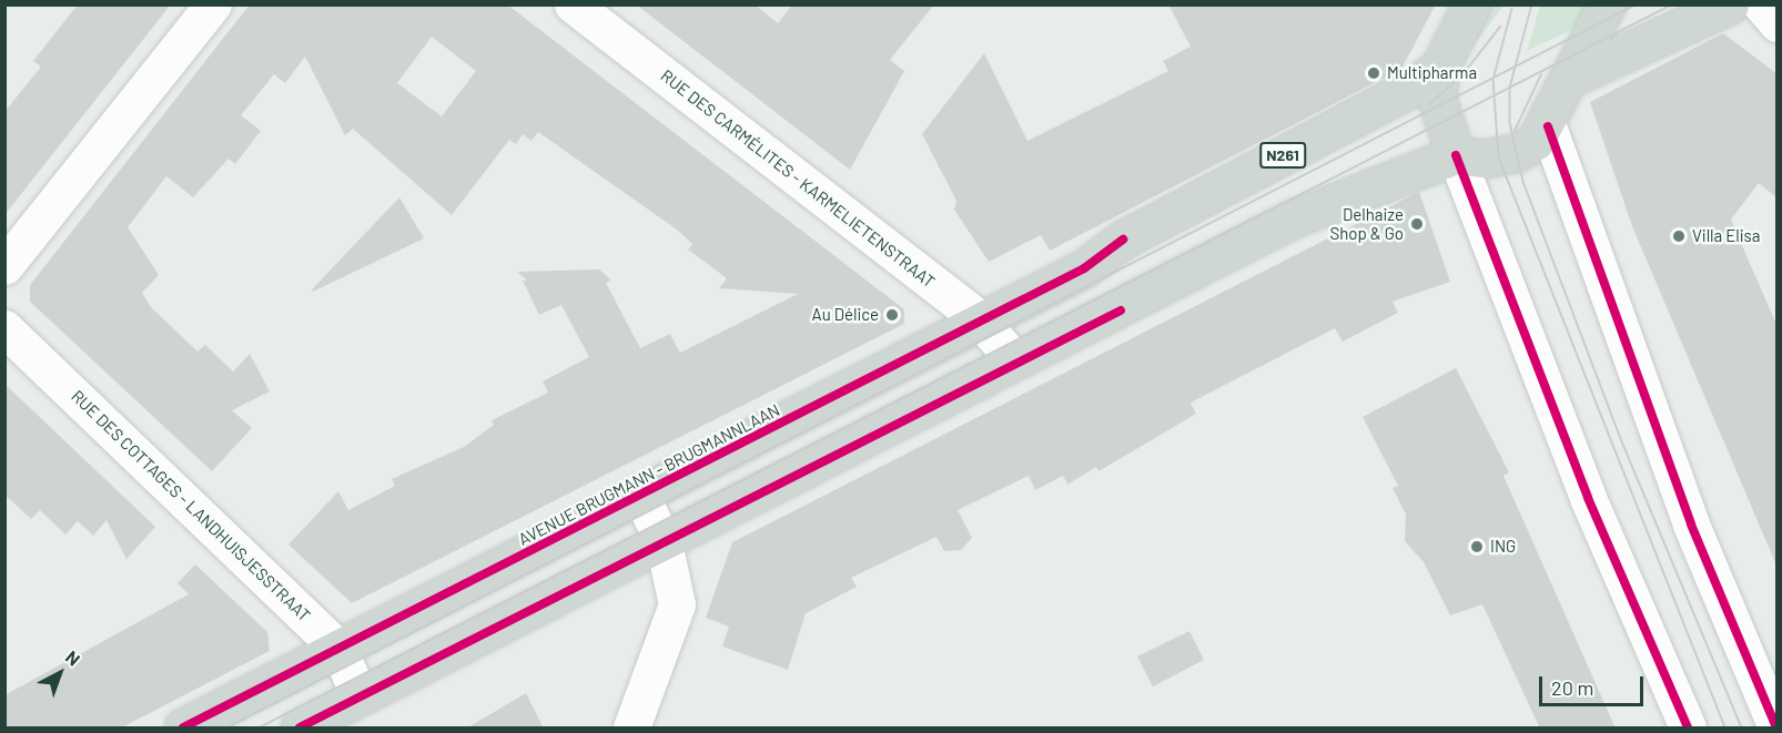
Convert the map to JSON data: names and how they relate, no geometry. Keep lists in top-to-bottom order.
{
  "streets": {
    "main road": ["N261", "AVENUE BRUGMANN - BRUGMANNLAAN"],
    "street": ["RUE DES CARMÉLITES - KARMELIETENSTRAAT", "RUE DES COTTAGES - LANDHUISJESSTRAAT"]
  },
  "crossings": [
    ["RUE DES CARMÉLITES - KARMELIETENSTRAAT", "AVENUE BRUGMANN - BRUGMANNLAAN"],
    ["AVENUE BRUGMANN - BRUGMANNLAAN", "RUE DES COTTAGES - LANDHUISJESSTRAAT"]
  ],
  "places": [
    "Multipharma",
    "Delhaize Shop & Go",
    "Villa Elisa",
    "Au Délice",
    "ING"
  ],
  "scale_bar": "20 m",
  "north": "top right"
}
